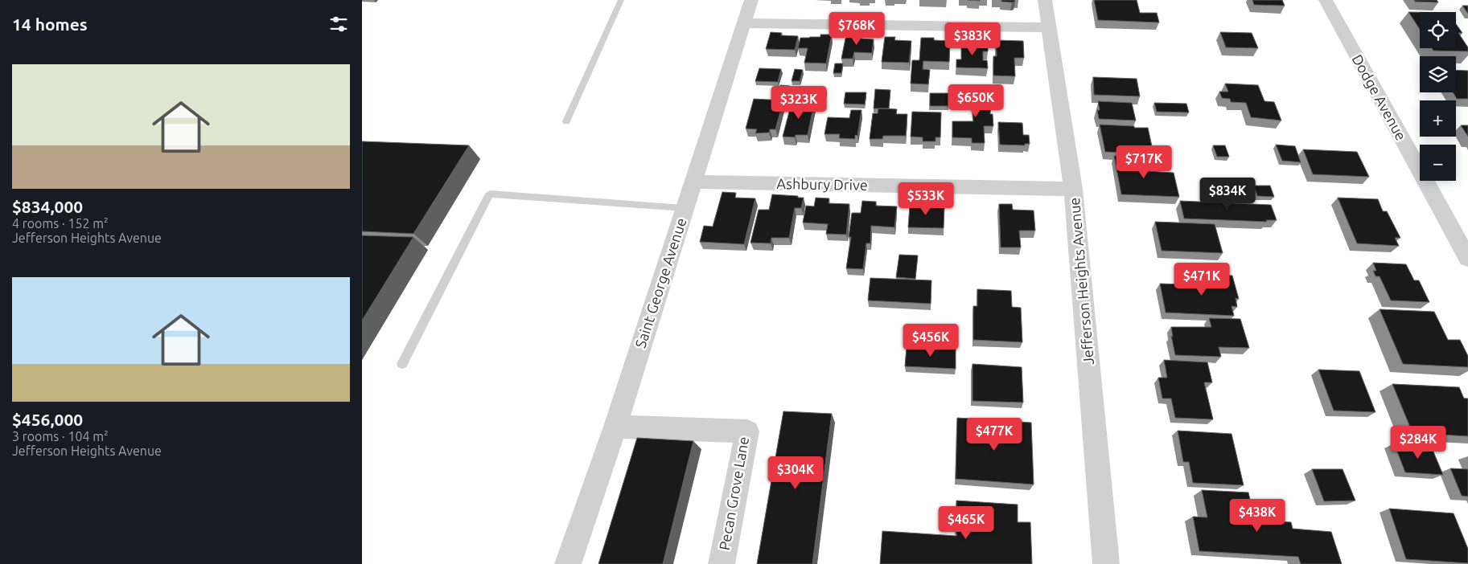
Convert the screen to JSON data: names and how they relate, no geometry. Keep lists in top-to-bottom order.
{
  "streets": {
    "street": [
      "Dodge Avenue",
      "Ashbury Drive",
      "Jefferson Heights Avenue",
      "Saint George Avenue",
      "Pecan Grove Lane"
    ]
  },
  "crossings": [
    ["Ashbury Drive", "Jefferson Heights Avenue"],
    ["Ashbury Drive", "Saint George Avenue"],
    ["Saint George Avenue", "Pecan Grove Lane"]
  ],
  "page": {
    "heading": "14 homes",
    "map_buttons": ["+", "−"],
    "price": [
      "$768K",
      "$383K",
      "$650K",
      "$323K",
      "$717K",
      "$834K",
      "$533K",
      "$471K",
      "$456K",
      "$477K",
      "$284K",
      "$304K",
      "$438K",
      "$465K"
    ],
    "list": [
      {
        "name": "$834,000",
        "note": "4 rooms · 152 m² · Jefferson Heights Avenue"
      },
      {
        "name": "$456,000",
        "note": "3 rooms · 104 m² · Jefferson Heights Avenue"
      }
    ]
  }
}
